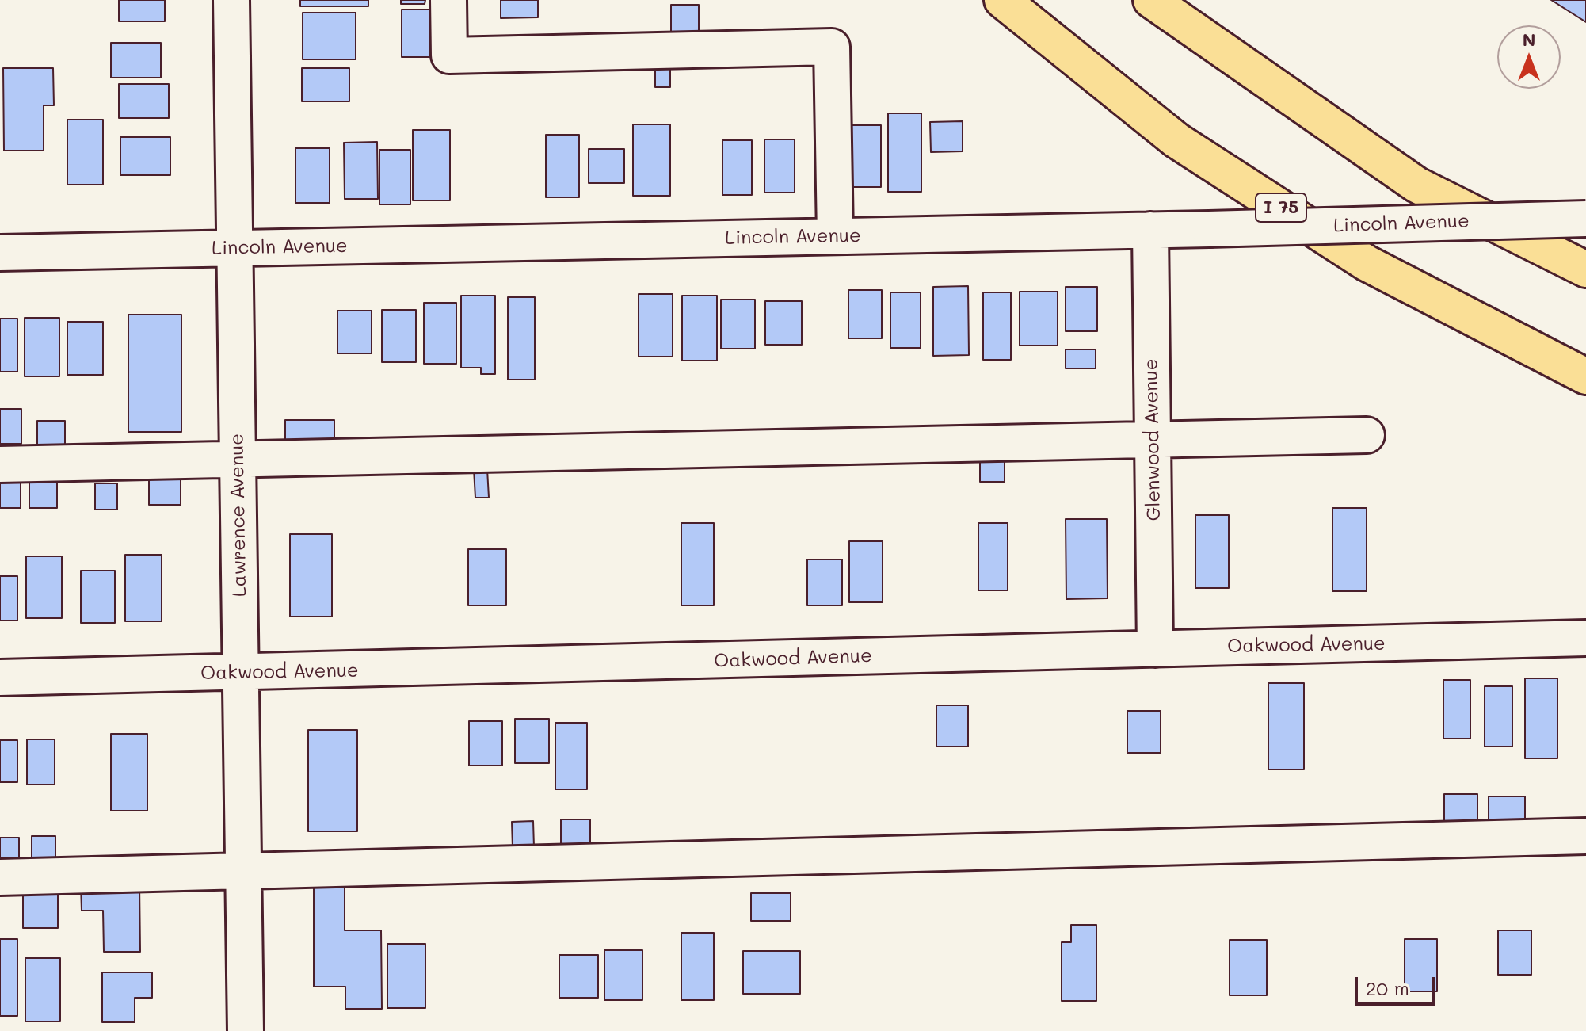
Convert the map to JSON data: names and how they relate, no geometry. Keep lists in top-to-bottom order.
{
  "streets": {
    "highway": ["I 75"],
    "street": [
      "Lincoln Avenue",
      "Glenwood Avenue",
      "Lawrence Avenue",
      "Oakwood Avenue"
    ]
  },
  "crossings": [
    ["Lincoln Avenue", "Glenwood Avenue"],
    ["Lincoln Avenue", "Lawrence Avenue"],
    ["Glenwood Avenue", "Oakwood Avenue"],
    ["Lawrence Avenue", "Oakwood Avenue"]
  ],
  "scale_bar": "20 m",
  "north": "top"
}
